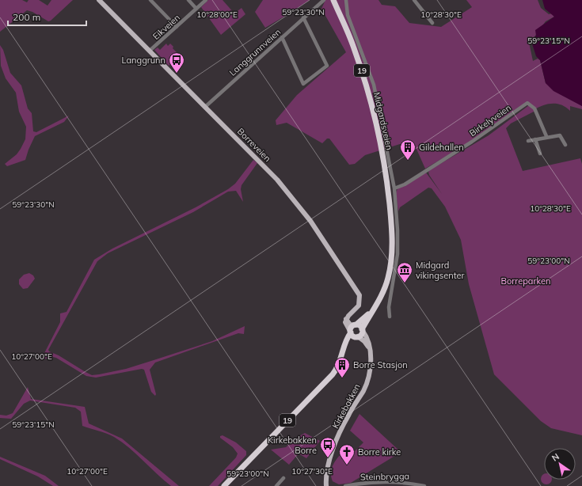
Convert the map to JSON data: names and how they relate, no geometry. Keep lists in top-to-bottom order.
{
  "streets": {
    "highway": ["19", "Midgardsveien"],
    "main road": ["Borreveien", "Kirkebakken"],
    "street": [
      "Eikveien",
      "Langgrunnveien",
      "Birkelyveien",
      "Steinbrygga"
    ]
  },
  "crossings": [
    ["Eikveien", "Borreveien"],
    ["Langgrunnveien", "Borreveien"],
    ["19", "Midgardsveien"],
    ["19", "Kirkebakken"],
    ["Midgardsveien", "Kirkebakken"]
  ],
  "parks": ["Borreparken"],
  "places": {
    "bus stop": ["Langgrunn", "Kirkebakken Borre"],
    "building": ["Gildehallen", "Borre Stasjon"],
    "museum": ["Midgard vikingsenter"],
    "church": ["Borre kirke"]
  },
  "scale_bar": "200 m",
  "north": "top left",
  "coordinates": [
    "59°23'30\"N",
    "10°28'00\"E",
    "10°28'30\"E",
    "59°23'15\"N",
    "59°23'00\"N",
    "10°27'00\"E",
    "10°27'30\"E"
  ]
}
